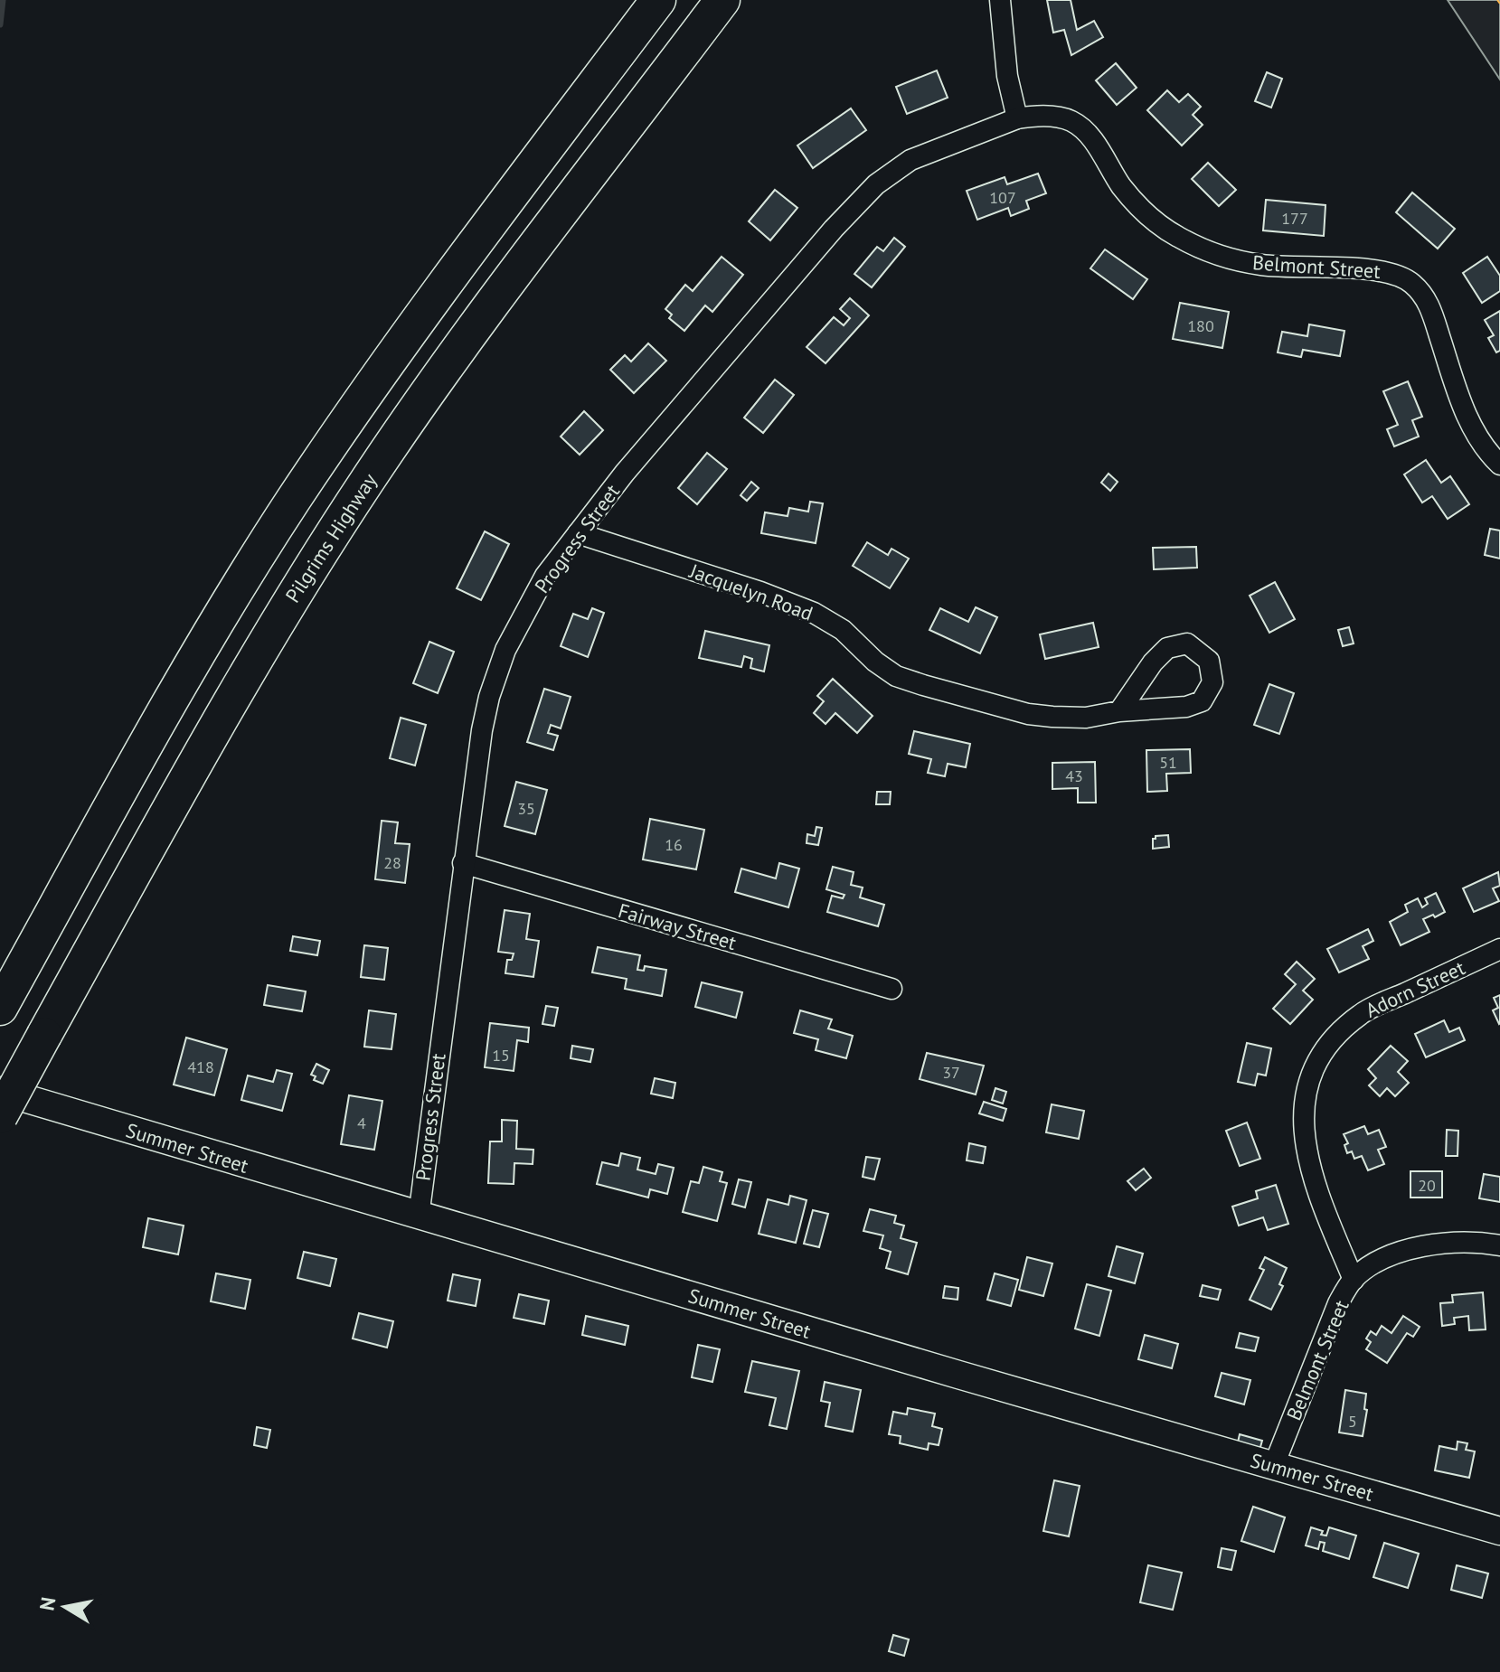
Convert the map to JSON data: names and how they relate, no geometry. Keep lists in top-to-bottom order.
{
  "streets": {
    "highway": ["Pilgrims Highway"],
    "street": [
      "Belmont Street",
      "Progress Street",
      "Jacquelyn Road",
      "Fairway Street",
      "Adorn Street",
      "Summer Street"
    ]
  },
  "crossings": [
    ["Belmont Street", "Progress Street"],
    ["Belmont Street", "Adorn Street"],
    ["Belmont Street", "Summer Street"],
    ["Progress Street", "Jacquelyn Road"],
    ["Progress Street", "Fairway Street"],
    ["Progress Street", "Summer Street"]
  ],
  "house_numbers": [
    "107",
    "177",
    "180",
    "51",
    "43",
    "35",
    "16",
    "28",
    "15",
    "418",
    "37",
    "4",
    "20",
    "5"
  ],
  "north": "left"
}
